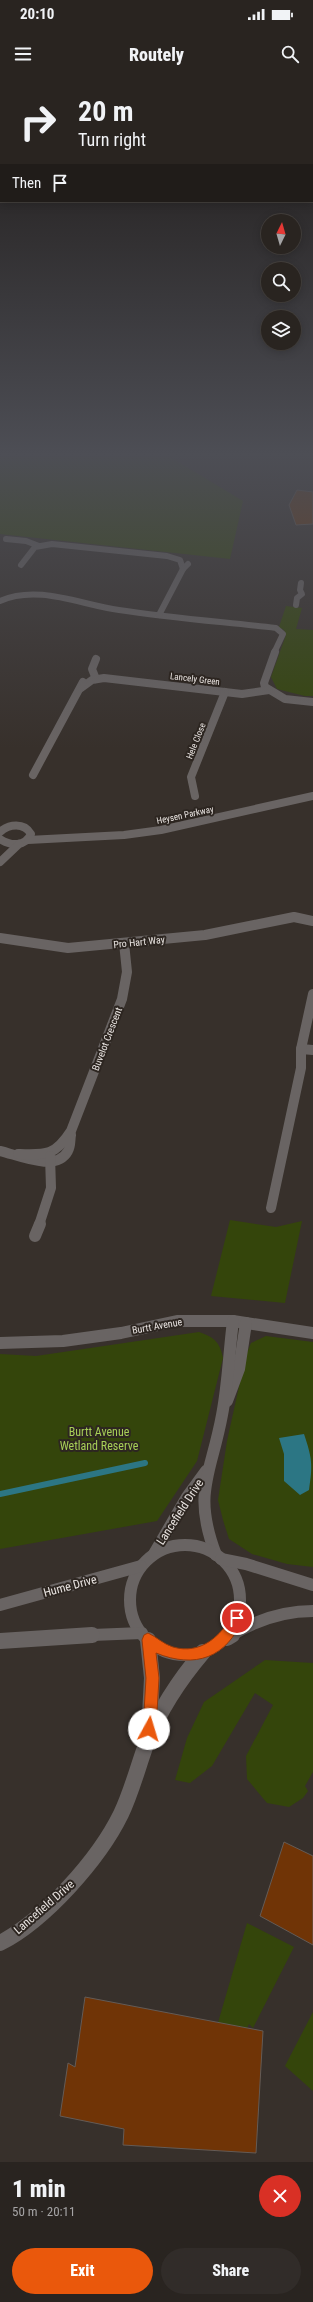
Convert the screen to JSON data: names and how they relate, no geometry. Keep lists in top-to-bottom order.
{
  "streets": {
    "street": [
      "Lancely Green",
      "Hele Close",
      "Heysen Parkway",
      "Pro Hart Way",
      "Buvelot Crescent",
      "Burtt Avenue",
      "Lancefield Drive",
      "Hume Drive"
    ]
  },
  "crossings": [
    ["Lancely Green", "Hele Close"],
    ["Pro Hart Way", "Buvelot Crescent"],
    ["Burtt Avenue", "Lancefield Drive"],
    ["Lancefield Drive", "Hume Drive"]
  ],
  "parks": ["Burtt Avenue Wetland Reserve"],
  "north": "top",
  "page": {
    "status": "20:10",
    "header": "Routely",
    "turn": ["20 m", "Turn right"],
    "then": "Then",
    "heading": ["1 min", "50 m · 20:11"],
    "buttons": ["Exit", "Share"]
  }
}
